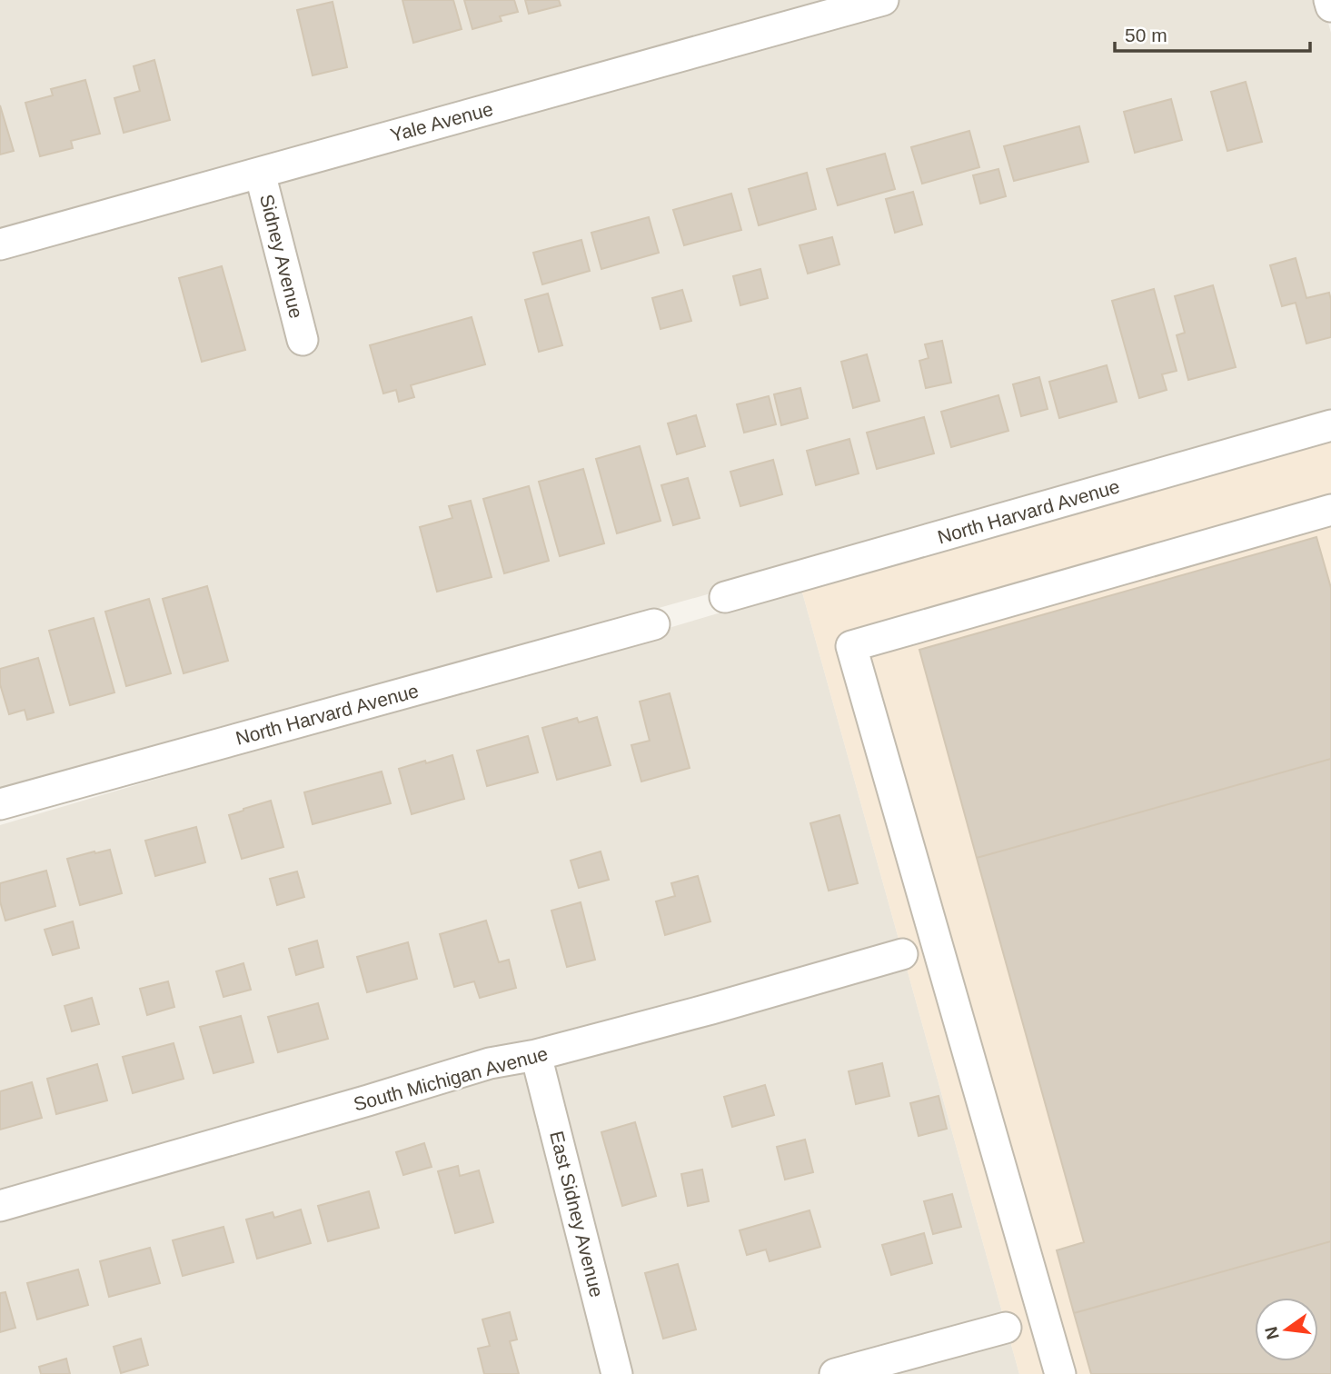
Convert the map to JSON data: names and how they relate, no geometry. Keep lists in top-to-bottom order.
{
  "streets": {
    "street": [
      "Yale Avenue",
      "Sidney Avenue",
      "North Harvard Avenue",
      "South Michigan Avenue",
      "East Sidney Avenue"
    ]
  },
  "crossings": [
    ["Yale Avenue", "Sidney Avenue"],
    ["South Michigan Avenue", "East Sidney Avenue"]
  ],
  "scale_bar": "50 m",
  "north": "left"
}
